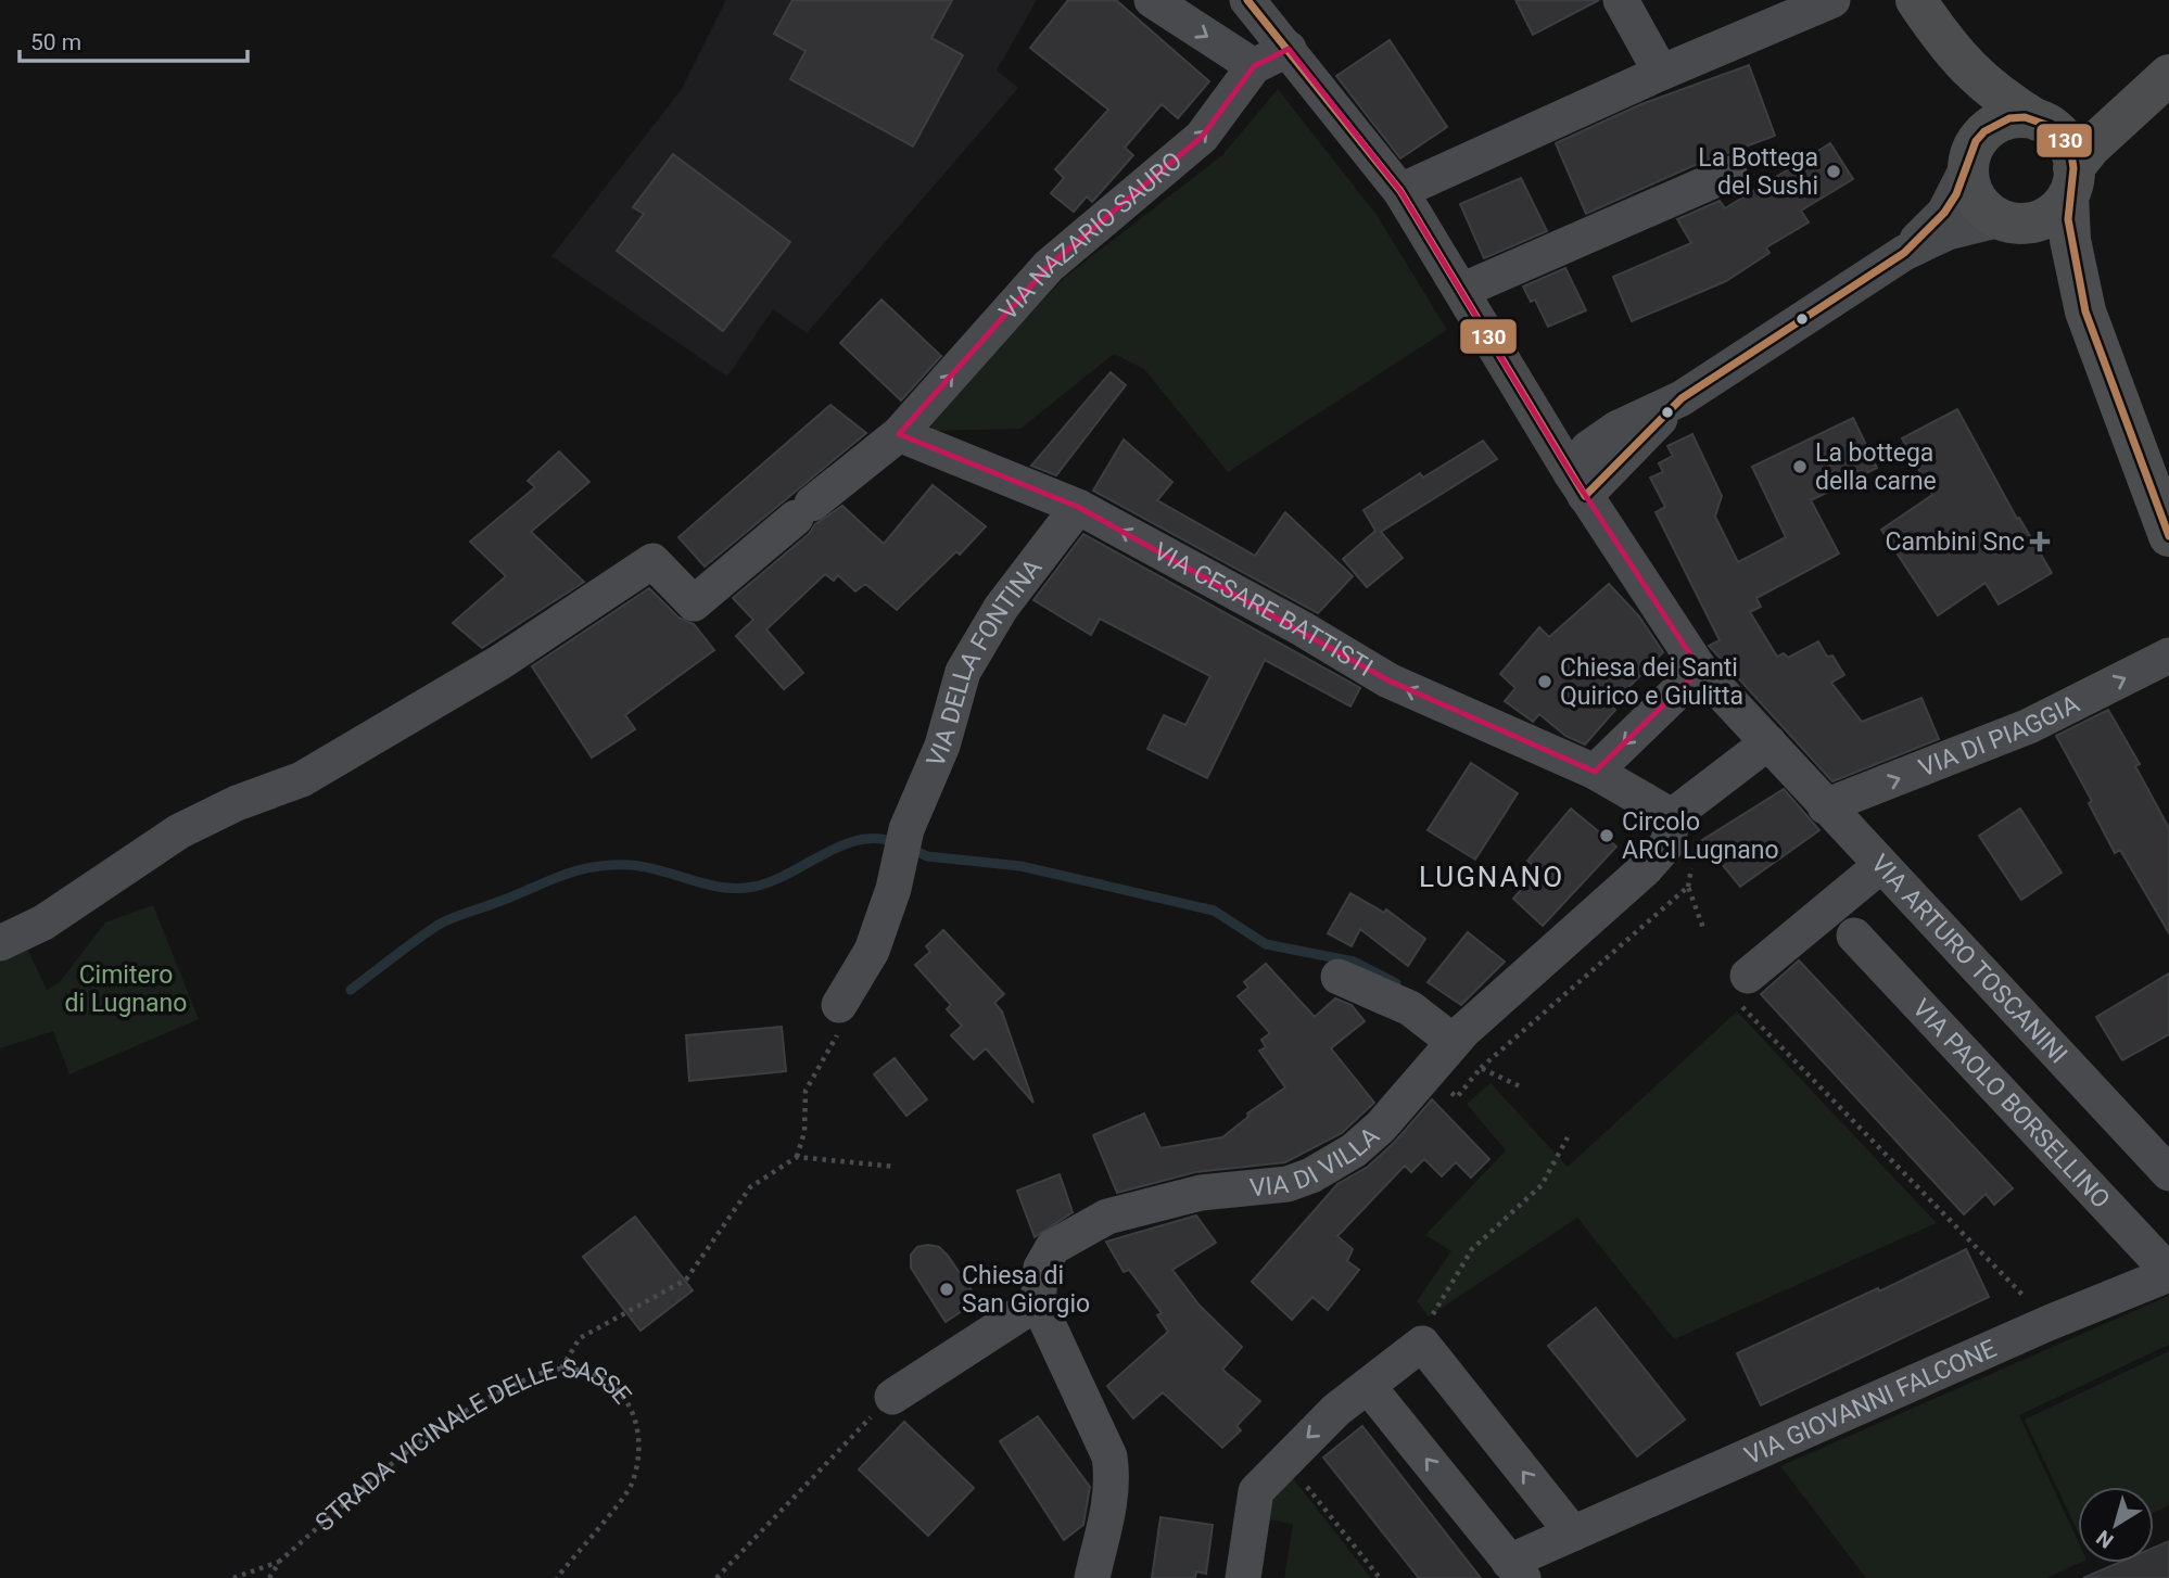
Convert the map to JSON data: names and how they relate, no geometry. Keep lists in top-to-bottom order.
{
  "streets": {
    "street": [
      "VIA NAZARIO SAURO",
      "VIA CESARE BATTISTI",
      "VIA DELLA FONTINA",
      "VIA DI PIAGGIA",
      "VIA ARTURO TOSCANINI",
      "VIA PAOLO BORSELLINO",
      "VIA DI VILLA",
      "VIA GIOVANNI FALCONE"
    ],
    "path": ["STRADA VICINALE DELLE SASSE"]
  },
  "crossings": [
    ["VIA NAZARIO SAURO", "VIA CESARE BATTISTI"],
    ["VIA NAZARIO SAURO", "VIA ARTURO TOSCANINI"],
    ["VIA CESARE BATTISTI", "VIA DELLA FONTINA"],
    ["VIA CESARE BATTISTI", "VIA DI VILLA"],
    ["VIA DI PIAGGIA", "VIA ARTURO TOSCANINI"],
    ["VIA PAOLO BORSELLINO", "VIA GIOVANNI FALCONE"]
  ],
  "one_way": ["VIA NAZARIO SAURO", "VIA DI PIAGGIA"],
  "districts": ["LUGNANO"],
  "parks": ["Cimitero di Lugnano"],
  "places": {
    "other": [
      "La Bottega del Sushi",
      "La bottega della carne",
      "Chiesa dei Santi Quirico e Giulitta",
      "Circolo ARCI Lugnano",
      "Chiesa di San Giorgio"
    ],
    "health": ["Cambini Snc"]
  },
  "lines": ["transit line 130"],
  "scale_bar": "50 m",
  "north": "bottom left"
}
